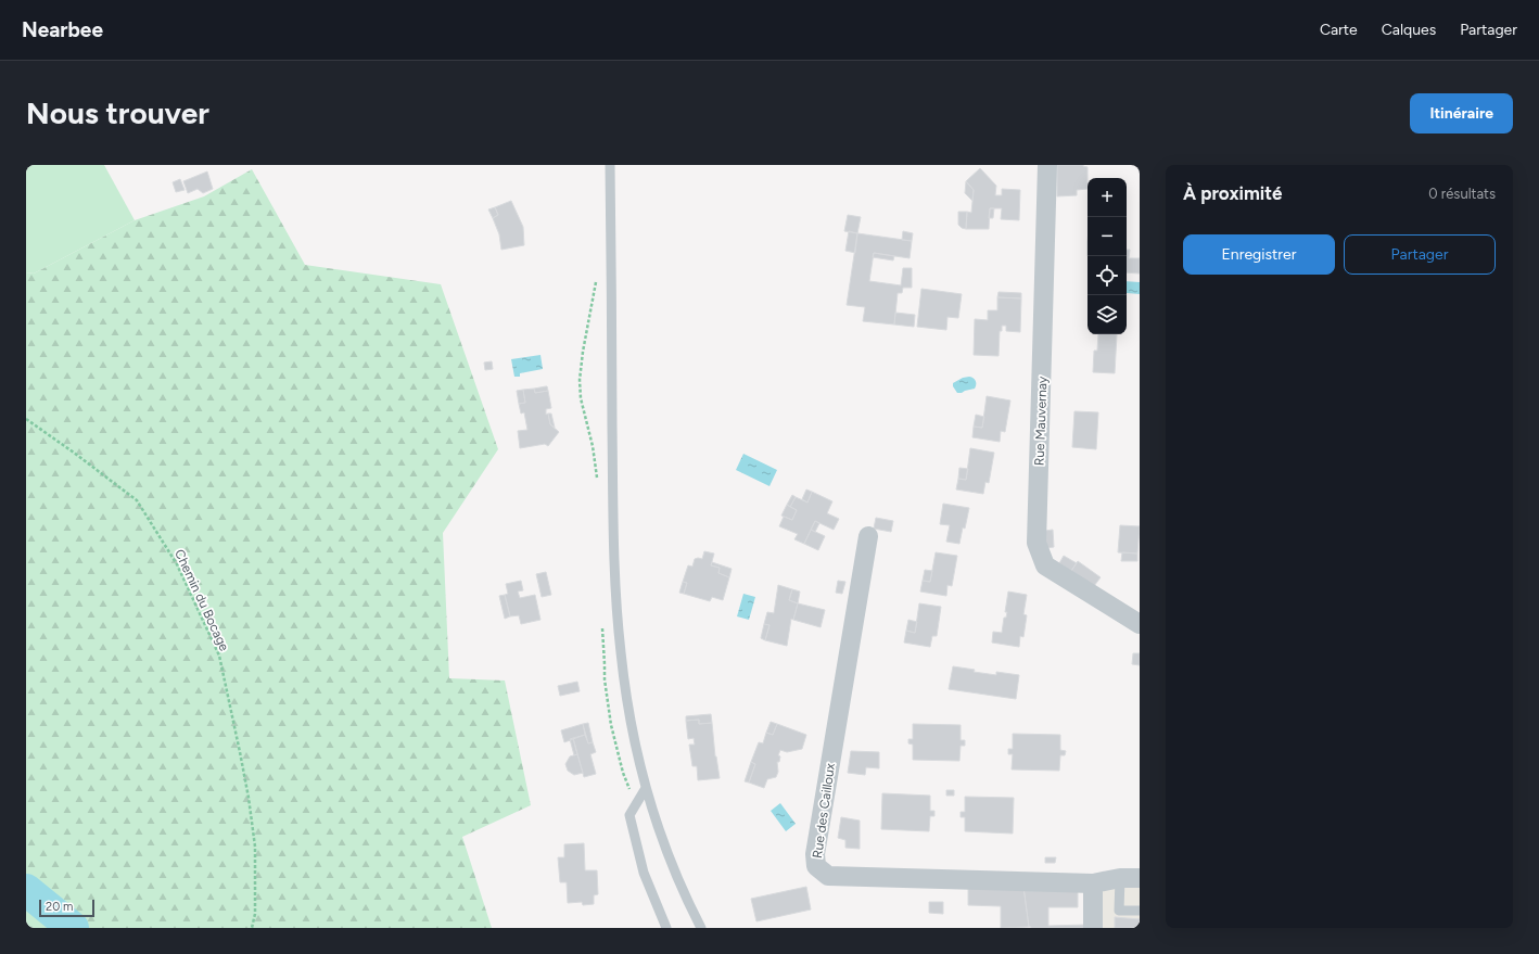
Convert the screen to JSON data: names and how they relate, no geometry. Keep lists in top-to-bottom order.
{
  "streets": {
    "street": ["Rue Mauvernay", "Rue des Cailloux"],
    "path": ["Chemin du Bocage"]
  },
  "scale_bar": "20 m",
  "page": {
    "header": "Nearbee",
    "nav": ["Carte", "Calques", "Partager"],
    "buttons": [
      "Itinéraire",
      ["Enregistrer", "Partager"]
    ],
    "title": "Nous trouver",
    "heading": ["À proximité", "0 résultats"],
    "map_buttons": ["+", "−"],
    "scale": "20 m"
  }
}
